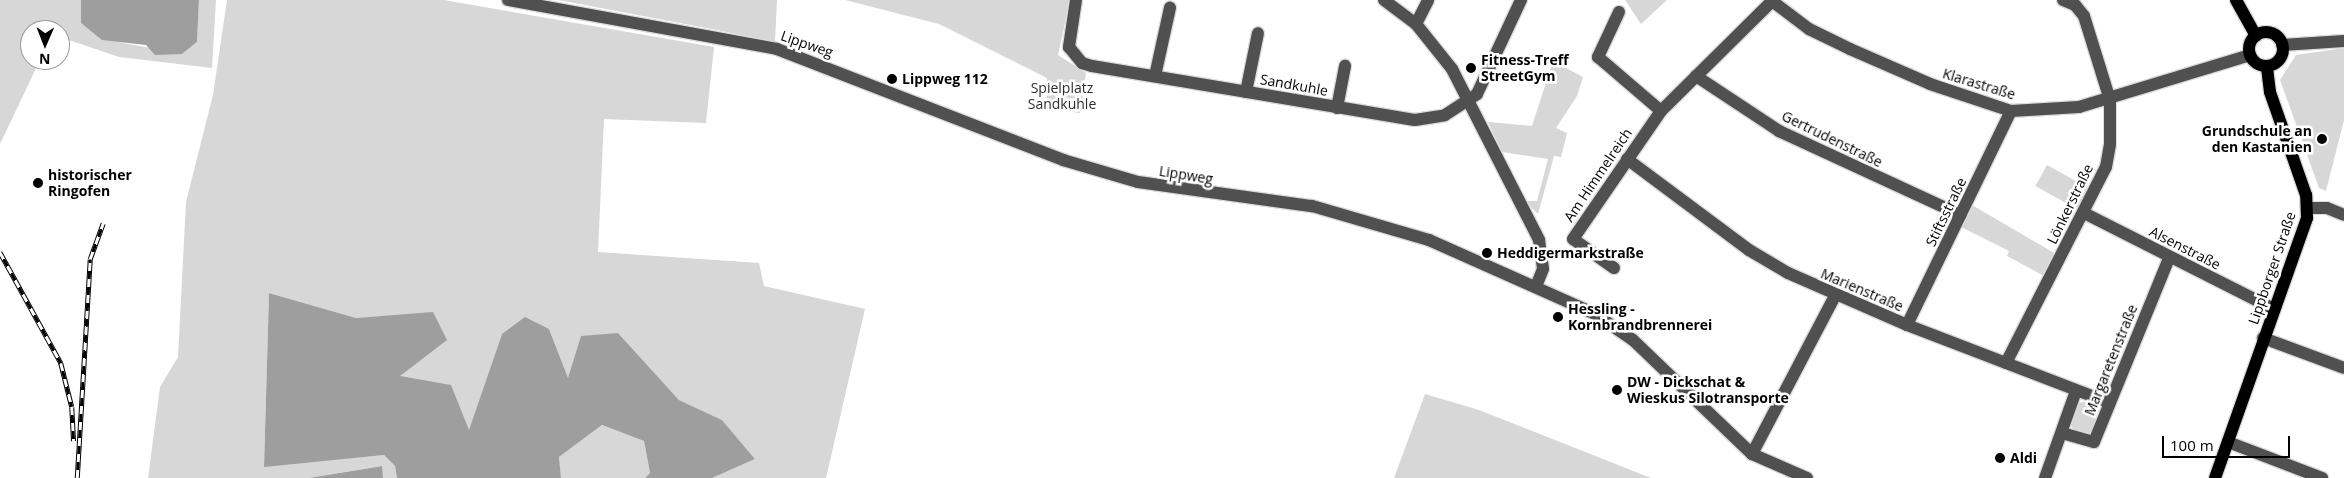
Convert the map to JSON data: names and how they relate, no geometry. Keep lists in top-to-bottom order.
{
  "streets": {
    "main road": ["Lippborger Straße"],
    "street": [
      "Lippweg",
      "Klarastraße",
      "Sandkuhle",
      "Gertrudenstraße",
      "Am Himmelreich",
      "Lönkerstraße",
      "Stiftsstraße",
      "Alsenstraße",
      "Marienstraße",
      "Margaretenstraße"
    ]
  },
  "crossings": [
    ["Klarastraße", "Am Himmelreich"],
    ["Klarastraße", "Lönkerstraße"],
    ["Klarastraße", "Stiftsstraße"],
    ["Klarastraße", "Lippborger Straße"],
    ["Gertrudenstraße", "Am Himmelreich"],
    ["Gertrudenstraße", "Stiftsstraße"],
    ["Am Himmelreich", "Marienstraße"],
    ["Lönkerstraße", "Alsenstraße"],
    ["Lönkerstraße", "Marienstraße"],
    ["Stiftsstraße", "Marienstraße"],
    ["Alsenstraße", "Lippborger Straße"],
    ["Alsenstraße", "Margaretenstraße"],
    ["Marienstraße", "Margaretenstraße"]
  ],
  "parks": ["Spielplatz Sandkuhle"],
  "places": [
    "Fitness-Treff StreetGym",
    "Lippweg 112",
    "Grundschule an den Kastanien",
    "historischer Ringofen",
    "Heddigermarkstraße",
    "Hessling - Kornbrandbrennerei",
    "DW - Dickschat & Wieskus Silotransporte",
    "Aldi"
  ],
  "scale_bar": "100 m",
  "north": "bottom"
}
